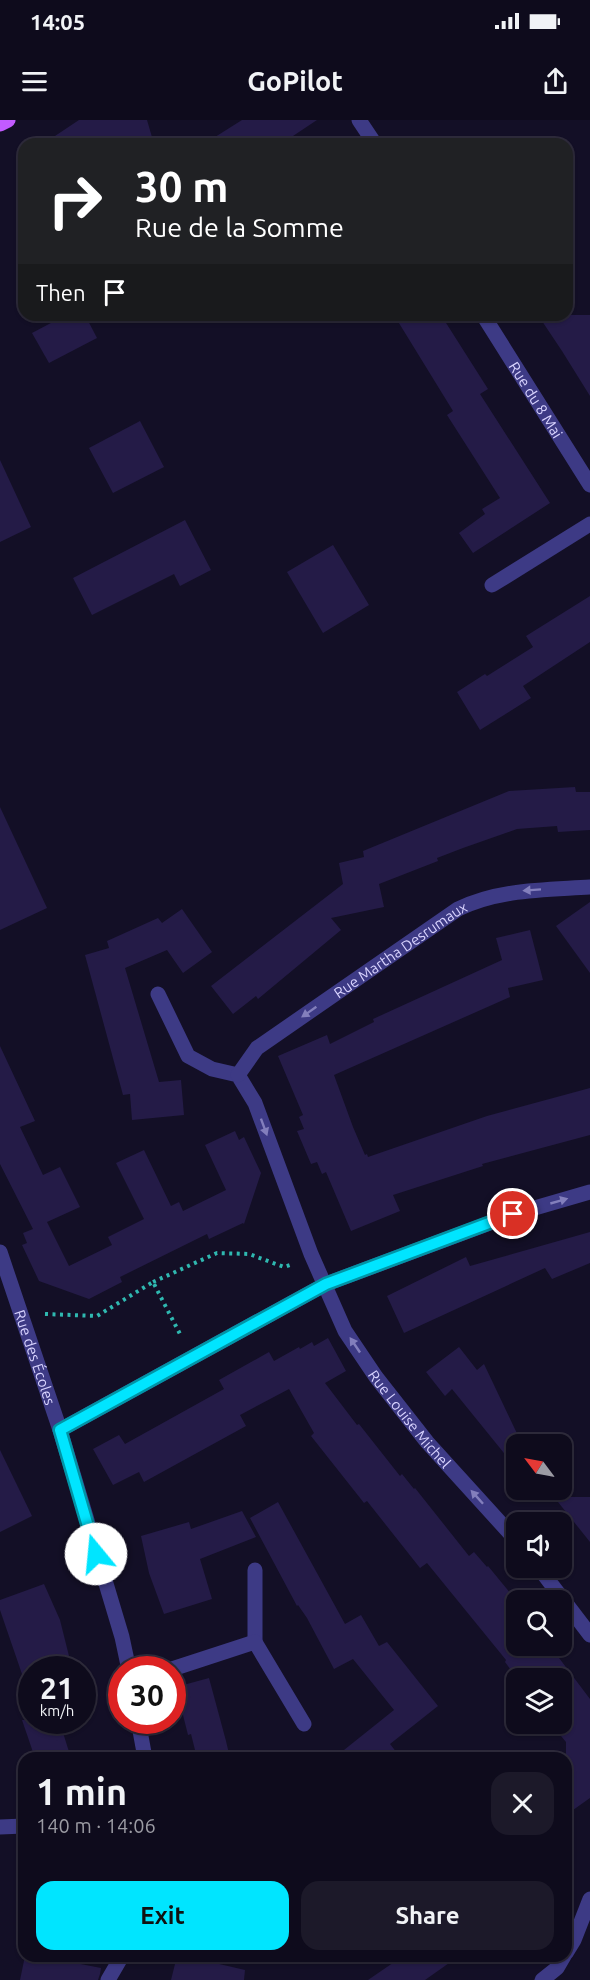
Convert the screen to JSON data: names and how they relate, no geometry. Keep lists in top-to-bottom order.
{
  "streets": {
    "street": [
      "Rue du 8 Mai",
      "Rue Martha Desrumaux",
      "Rue des Écoles",
      "Rue Louise Michel"
    ]
  },
  "one_way": ["Rue Martha Desrumaux", "Rue Louise Michel"],
  "north": "top left",
  "page": {
    "status": "14:05",
    "header": "GoPilot",
    "turn": ["30 m", "Rue de la Somme"],
    "then": "Then",
    "speed": "21 km/h",
    "limit": "30",
    "heading": ["1 min", "140 m · 14:06"],
    "buttons": ["Exit", "Share"]
  }
}
